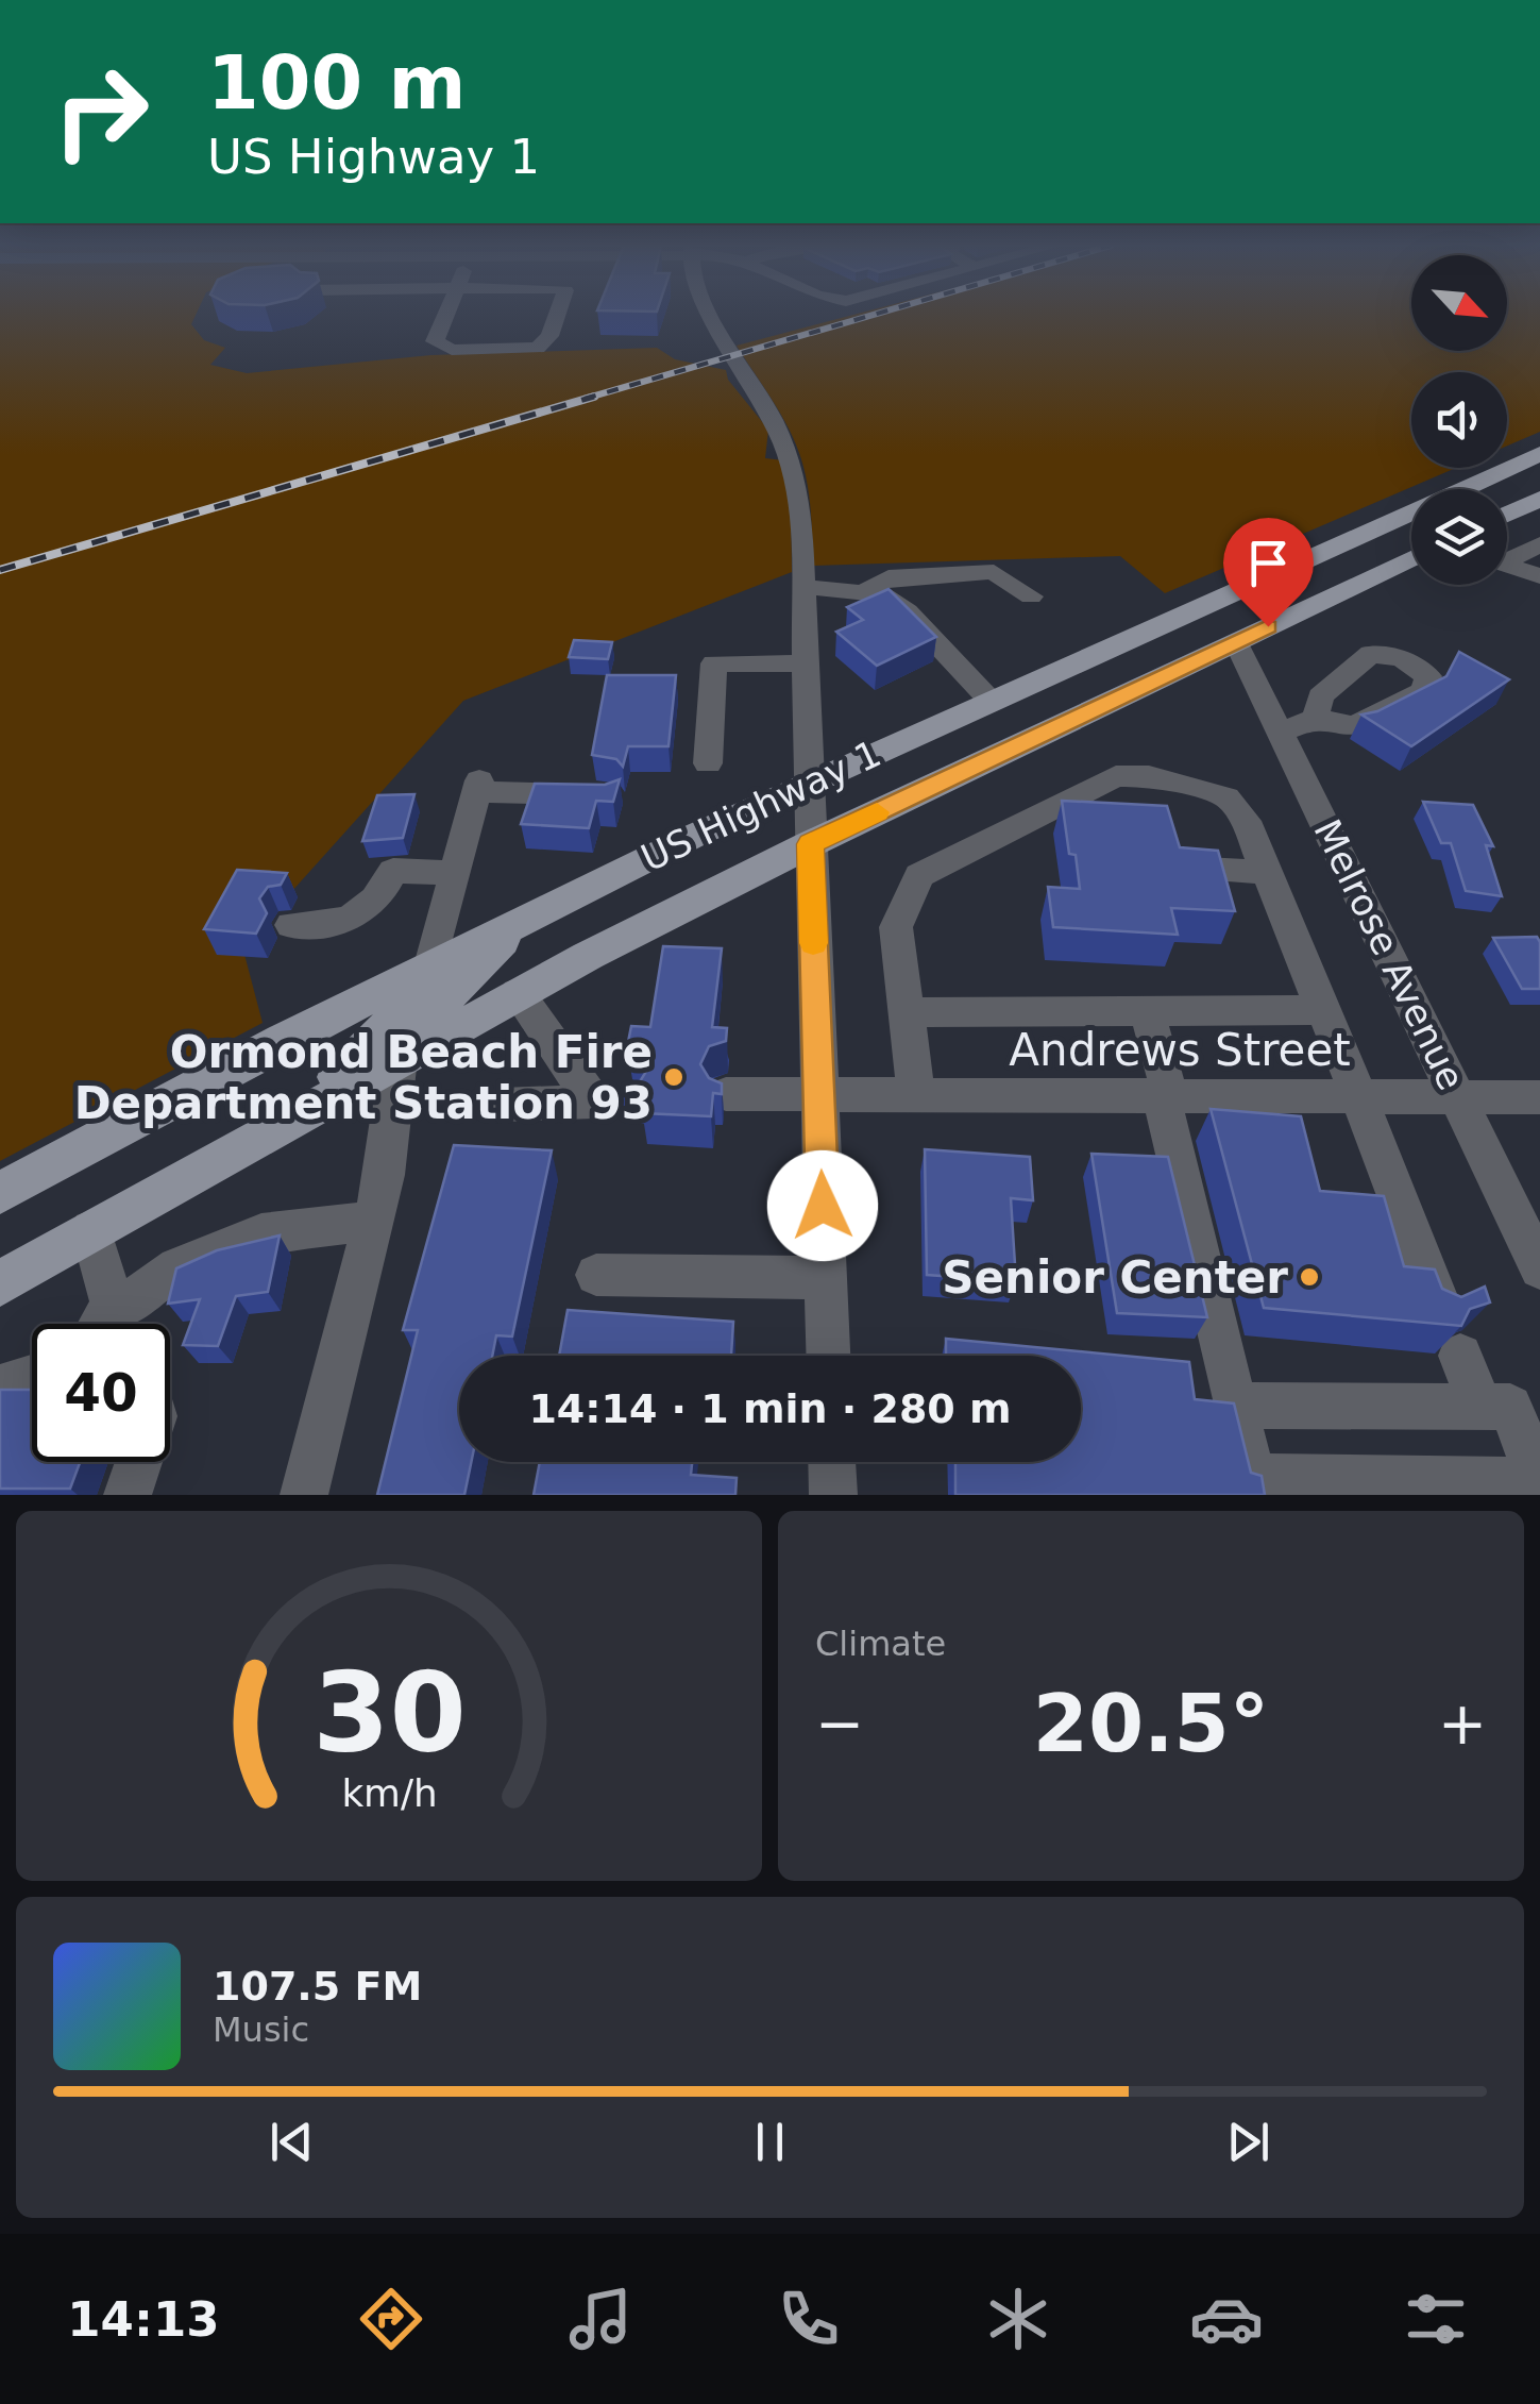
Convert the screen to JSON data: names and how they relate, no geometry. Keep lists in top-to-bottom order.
{
  "streets": {
    "main road": ["US Highway 1"],
    "street": ["Melrose Avenue", "Andrews Street"]
  },
  "crossings": [
    ["US Highway 1", "Melrose Avenue"],
    ["Melrose Avenue", "Andrews Street"]
  ],
  "places": ["Ormond Beach Fire Department Station 93", "Senior Center"],
  "north": "bottom right",
  "page": {
    "turn": ["100 m", "US Highway 1"],
    "limit": "40",
    "trip": "14:14 · 1 min · 280 m",
    "tile": "Climate",
    "heat": ["−", "20.5°", "+"],
    "song": ["107.5 FM", "Music"],
    "tabs": "14:13",
    "gauge": ["30", "km/h"]
  }
}
